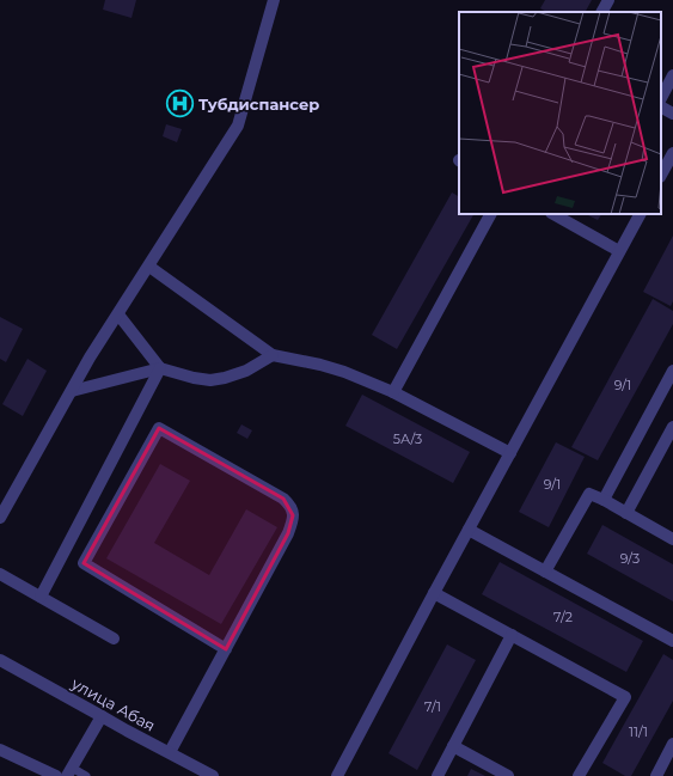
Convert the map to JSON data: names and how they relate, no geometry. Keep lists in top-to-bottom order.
{
  "streets": {
    "street": ["улица Абая"]
  },
  "places": {
    "hospital": ["Тубдиспансер"]
  },
  "house_numbers": [
    "9/1",
    "5А/3",
    "9/1",
    "9/3",
    "7/2",
    "7/1",
    "11/1"
  ]
}
